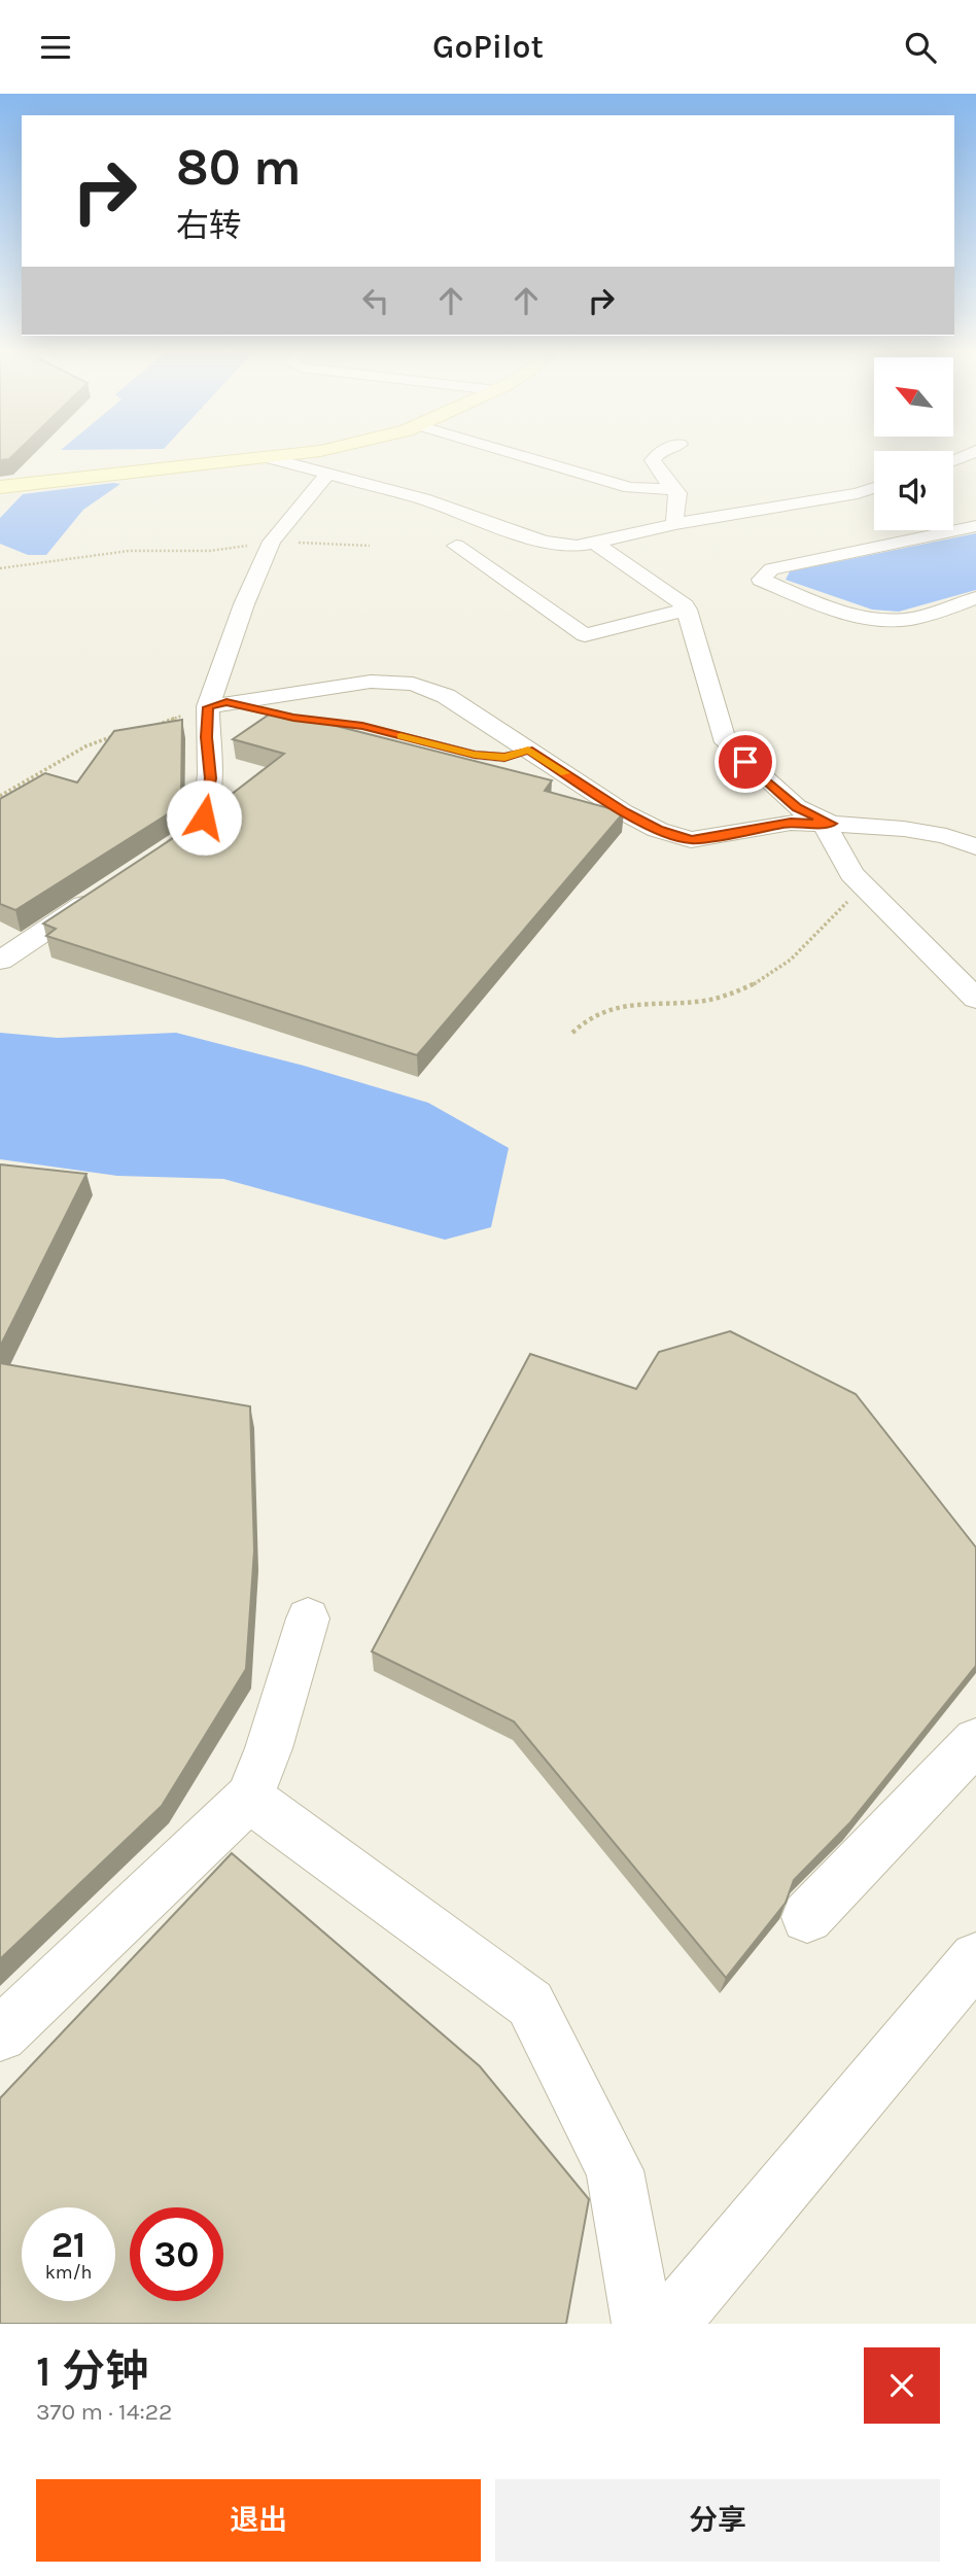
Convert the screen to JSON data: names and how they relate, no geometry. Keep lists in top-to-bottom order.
{
  "north": "top left",
  "page": {
    "header": "GoPilot",
    "turn": ["80 m", "右转"],
    "speed": "21 km/h",
    "limit": "30",
    "heading": ["1 分钟", "370 m · 14:22"],
    "buttons": ["退出", "分享"]
  }
}
